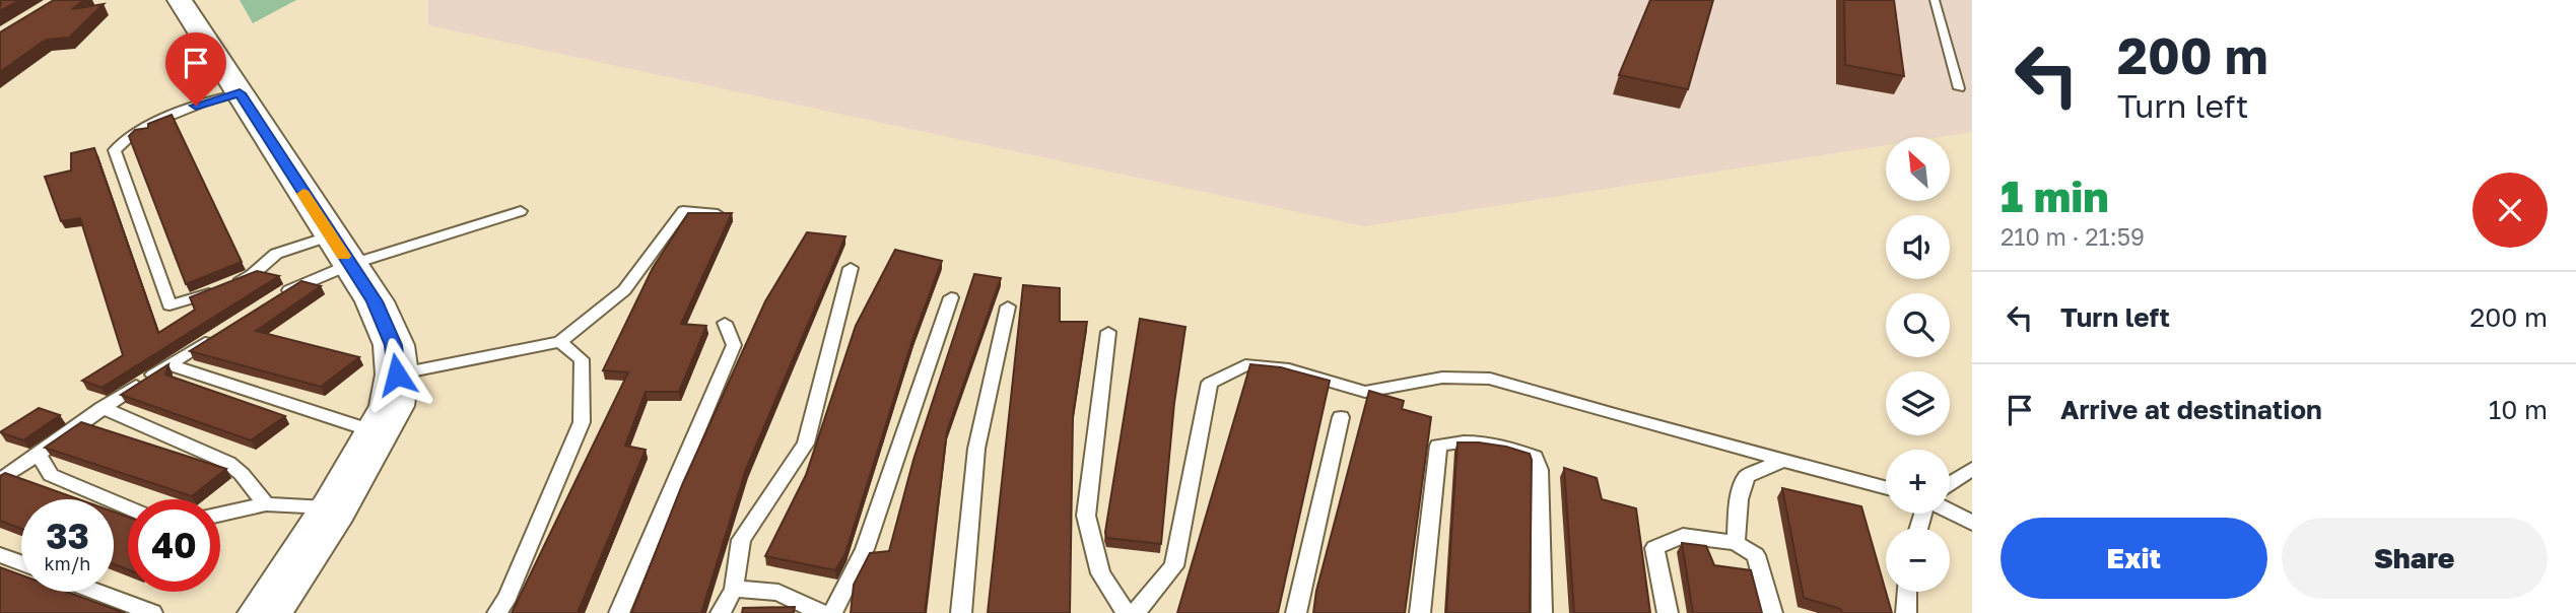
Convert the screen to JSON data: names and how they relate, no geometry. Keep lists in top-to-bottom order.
{
  "north": "top left",
  "page": {
    "turn": ["200 m", "Turn left"],
    "map_buttons": ["+", "−"],
    "heading": ["1 min", "210 m · 21:59"],
    "list": [
      {
        "name": "Turn left",
        "value": "200 m"
      },
      {
        "name": "Arrive at destination",
        "value": "10 m"
      }
    ],
    "speed": "33 km/h",
    "limit": "40",
    "buttons": ["Exit", "Share"]
  }
}
